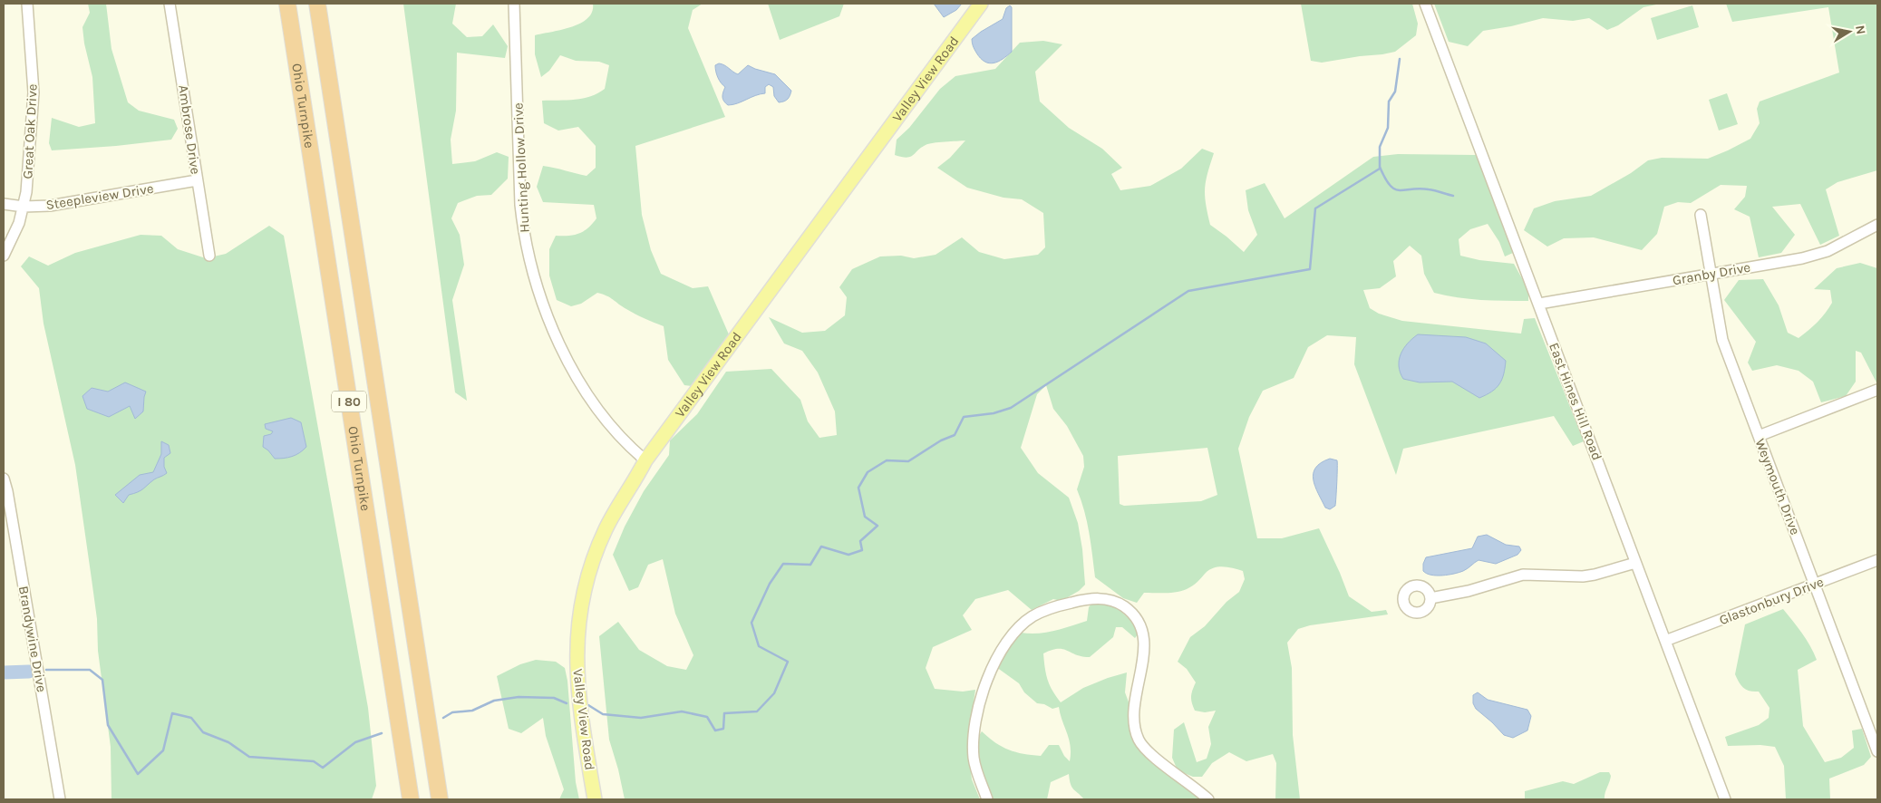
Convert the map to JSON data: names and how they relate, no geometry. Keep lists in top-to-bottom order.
{
  "streets": {
    "highway": ["Ohio Turnpike", "I 80"],
    "main road": ["Valley View Road"],
    "street": [
      "Ambrose Drive",
      "Great Oak Drive",
      "Hunting Hollow Drive",
      "Steepleview Drive",
      "Granby Drive",
      "East Hines Hill Road",
      "Weymouth Drive",
      "Glastonbury Drive",
      "Brandywine Drive"
    ]
  },
  "crossings": [
    ["Valley View Road", "Hunting Hollow Drive"],
    ["Ambrose Drive", "Steepleview Drive"],
    ["Great Oak Drive", "Steepleview Drive"],
    ["Granby Drive", "East Hines Hill Road"],
    ["Granby Drive", "Weymouth Drive"],
    ["East Hines Hill Road", "Glastonbury Drive"],
    ["Weymouth Drive", "Glastonbury Drive"]
  ],
  "north": "right"
}
